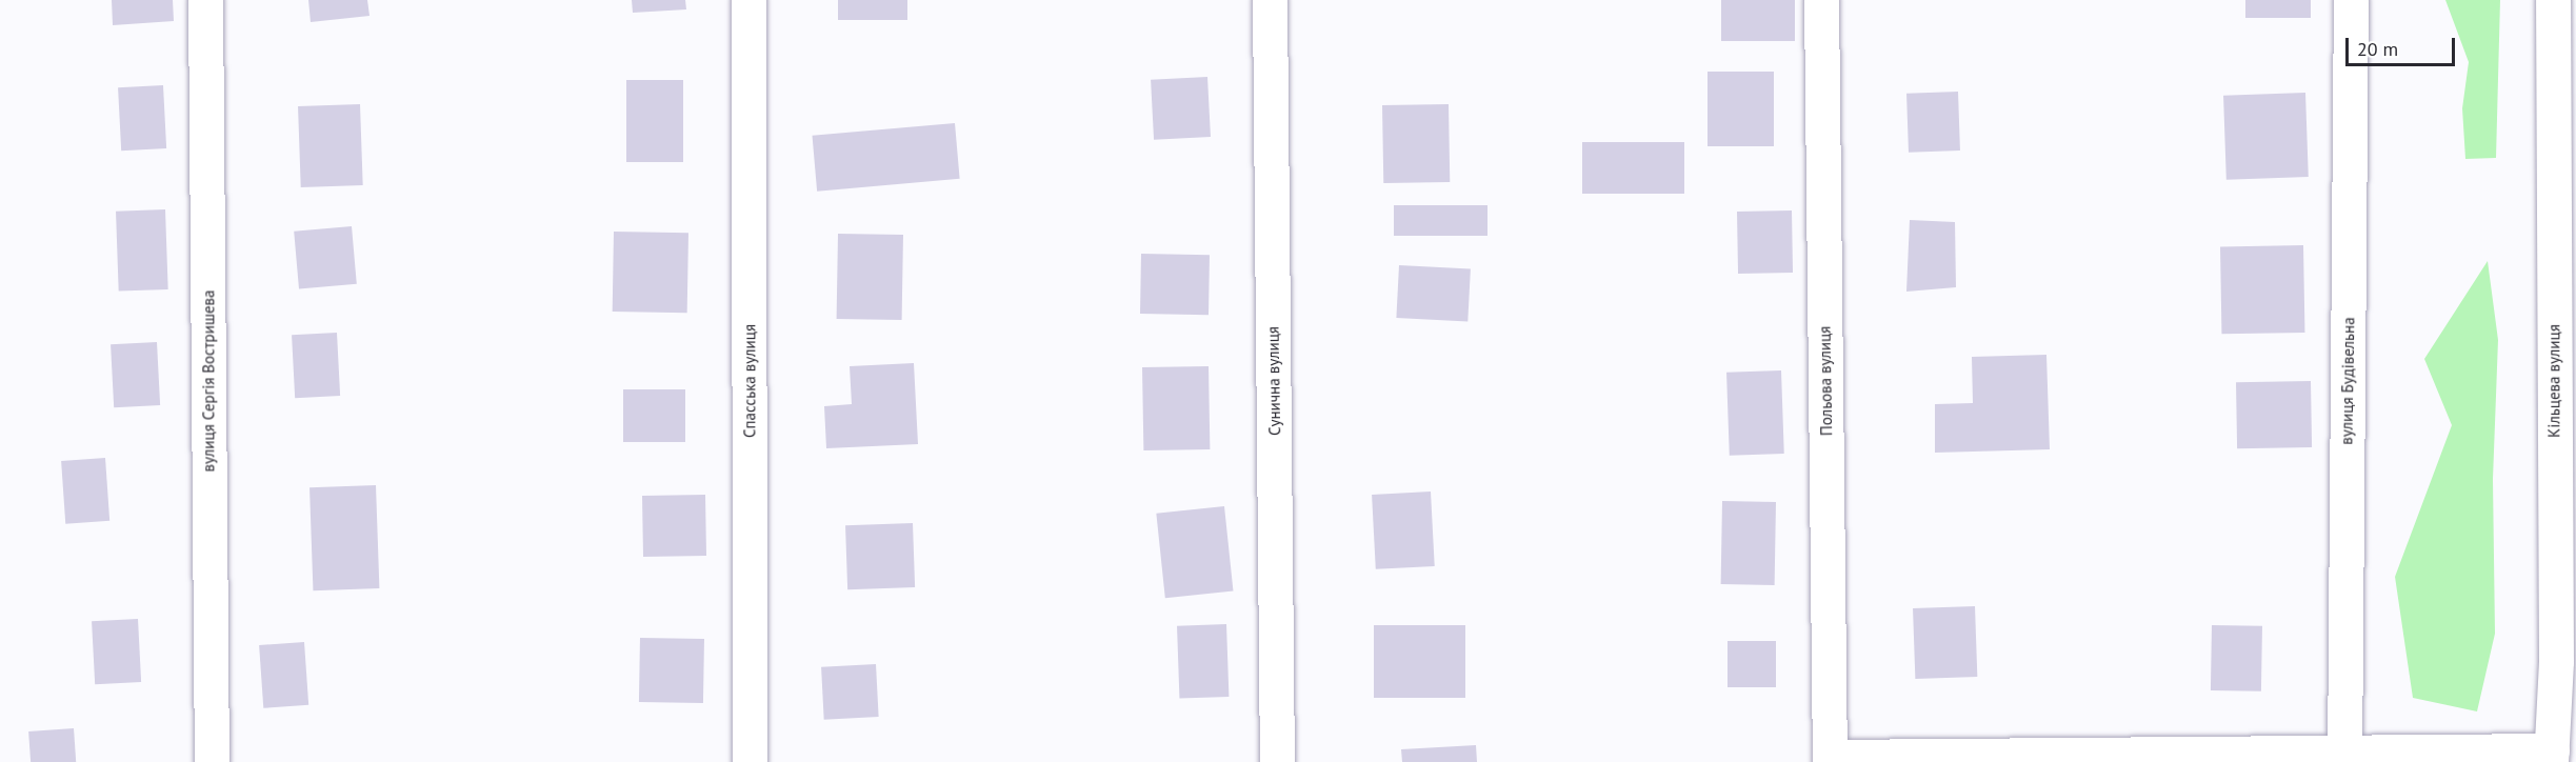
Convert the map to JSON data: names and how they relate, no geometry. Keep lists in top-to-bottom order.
{
  "streets": {
    "street": [
      "вулиця Сергія Востришева",
      "Спасська вулиця",
      "Сунична вулиця",
      "Польова вулиця",
      "вулиця Будівельна",
      "Кільцева вулиця"
    ]
  },
  "scale_bar": "20 m"
}
